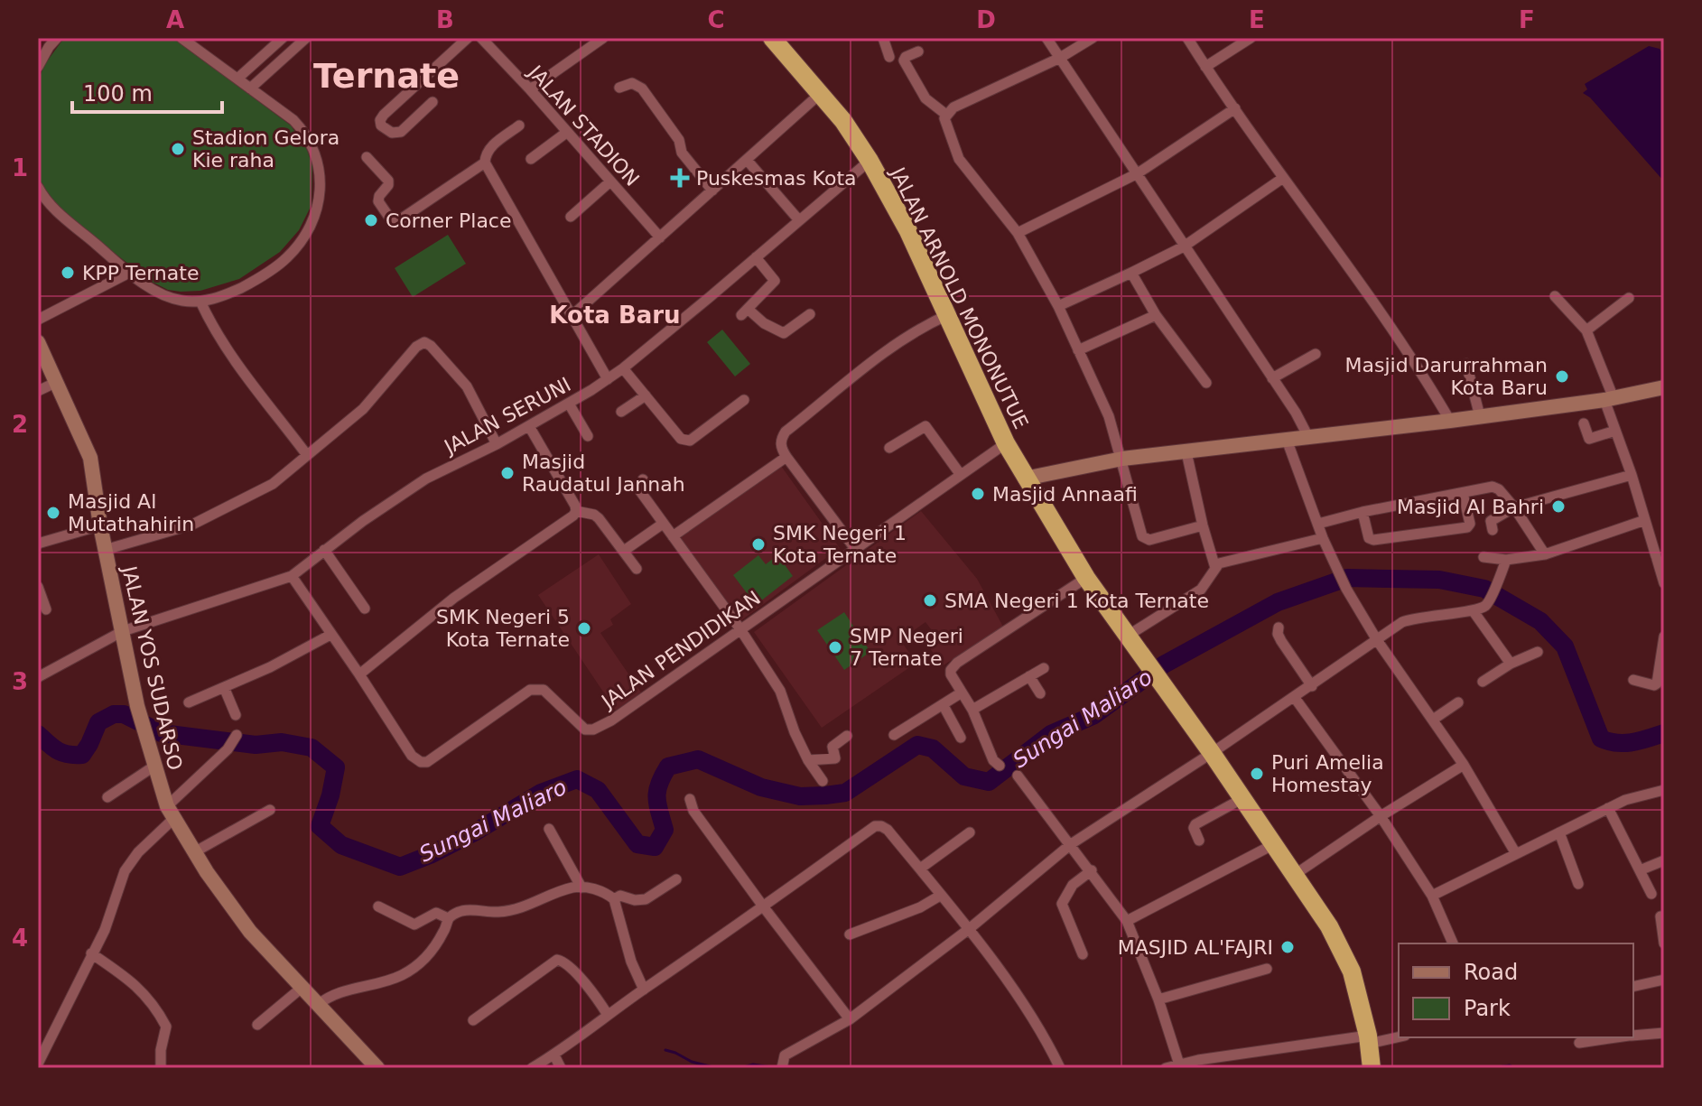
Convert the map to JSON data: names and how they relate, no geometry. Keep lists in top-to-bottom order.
{
  "streets": {
    "highway": ["JALAN ARNOLD MONONUTUE"],
    "street": [
      "JALAN STADION",
      "JALAN SERUNI",
      "JALAN PENDIDIKAN",
      "JALAN YOS SUDARSO"
    ]
  },
  "crossings": [
    ["JALAN ARNOLD MONONUTUE", "JALAN SERUNI"],
    ["JALAN ARNOLD MONONUTUE", "JALAN PENDIDIKAN"],
    ["JALAN SERUNI", "JALAN PENDIDIKAN"],
    ["JALAN SERUNI", "JALAN YOS SUDARSO"]
  ],
  "districts": ["Ternate", "Kota Baru"],
  "water": ["Sungai Maliaro"],
  "places": {
    "other": [
      "Stadion Gelora Kie raha",
      "Corner Place",
      "KPP Ternate",
      "Masjid Darurrahman Kota Baru",
      "Masjid Raudatul Jannah",
      "Masjid Annaafi",
      "Masjid Al Bahri",
      "Masjid Al Mutathahirin",
      "SMK Negeri 1 Kota Ternate",
      "SMA Negeri 1 Kota Ternate",
      "SMK Negeri 5 Kota Ternate",
      "SMP Negeri 7 Ternate",
      "Puri Amelia Homestay",
      "MASJID AL'FAJRI"
    ],
    "health": ["Puskesmas Kota"]
  },
  "legend": ["Road", "Park"],
  "scale_bar": "100 m",
  "grid": {
    "columns": [
      "A",
      "B",
      "C",
      "D",
      "E",
      "F"
    ],
    "rows": [
      "1",
      "2",
      "3",
      "4"
    ]
  }
}
